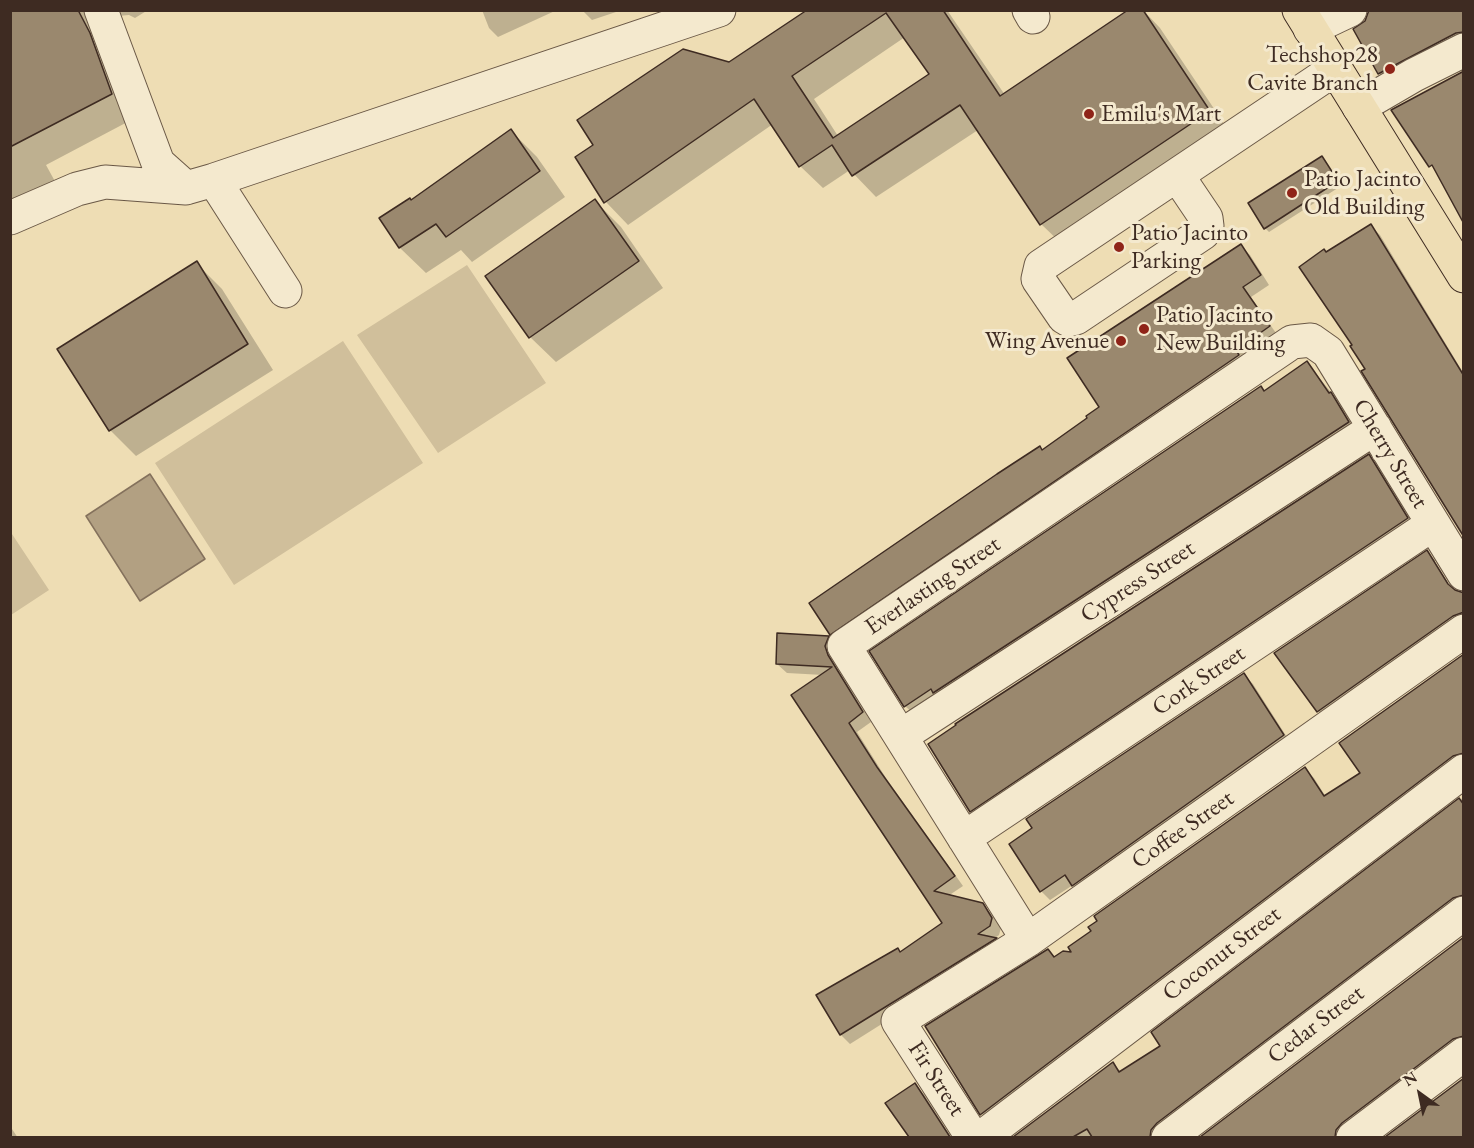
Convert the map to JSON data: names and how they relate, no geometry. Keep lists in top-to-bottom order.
{
  "streets": {
    "street": [
      "Cherry Street",
      "Cypress Street",
      "Everlasting Street",
      "Cork Street",
      "Coffee Street",
      "Coconut Street",
      "Cedar Street",
      "Fir Street"
    ]
  },
  "crossings": [
    ["Cherry Street", "Cypress Street"],
    ["Cherry Street", "Everlasting Street"],
    ["Cherry Street", "Cork Street"],
    ["Cypress Street", "Everlasting Street"],
    ["Everlasting Street", "Cork Street"],
    ["Everlasting Street", "Coffee Street"],
    ["Coffee Street", "Fir Street"]
  ],
  "places": [
    "Techshop28 Cavite Branch",
    "Emilu's Mart",
    "Patio Jacinto Old Building",
    "Patio Jacinto Parking",
    "Patio Jacinto New Building",
    "Wing Avenue"
  ],
  "north": "top left"
}
